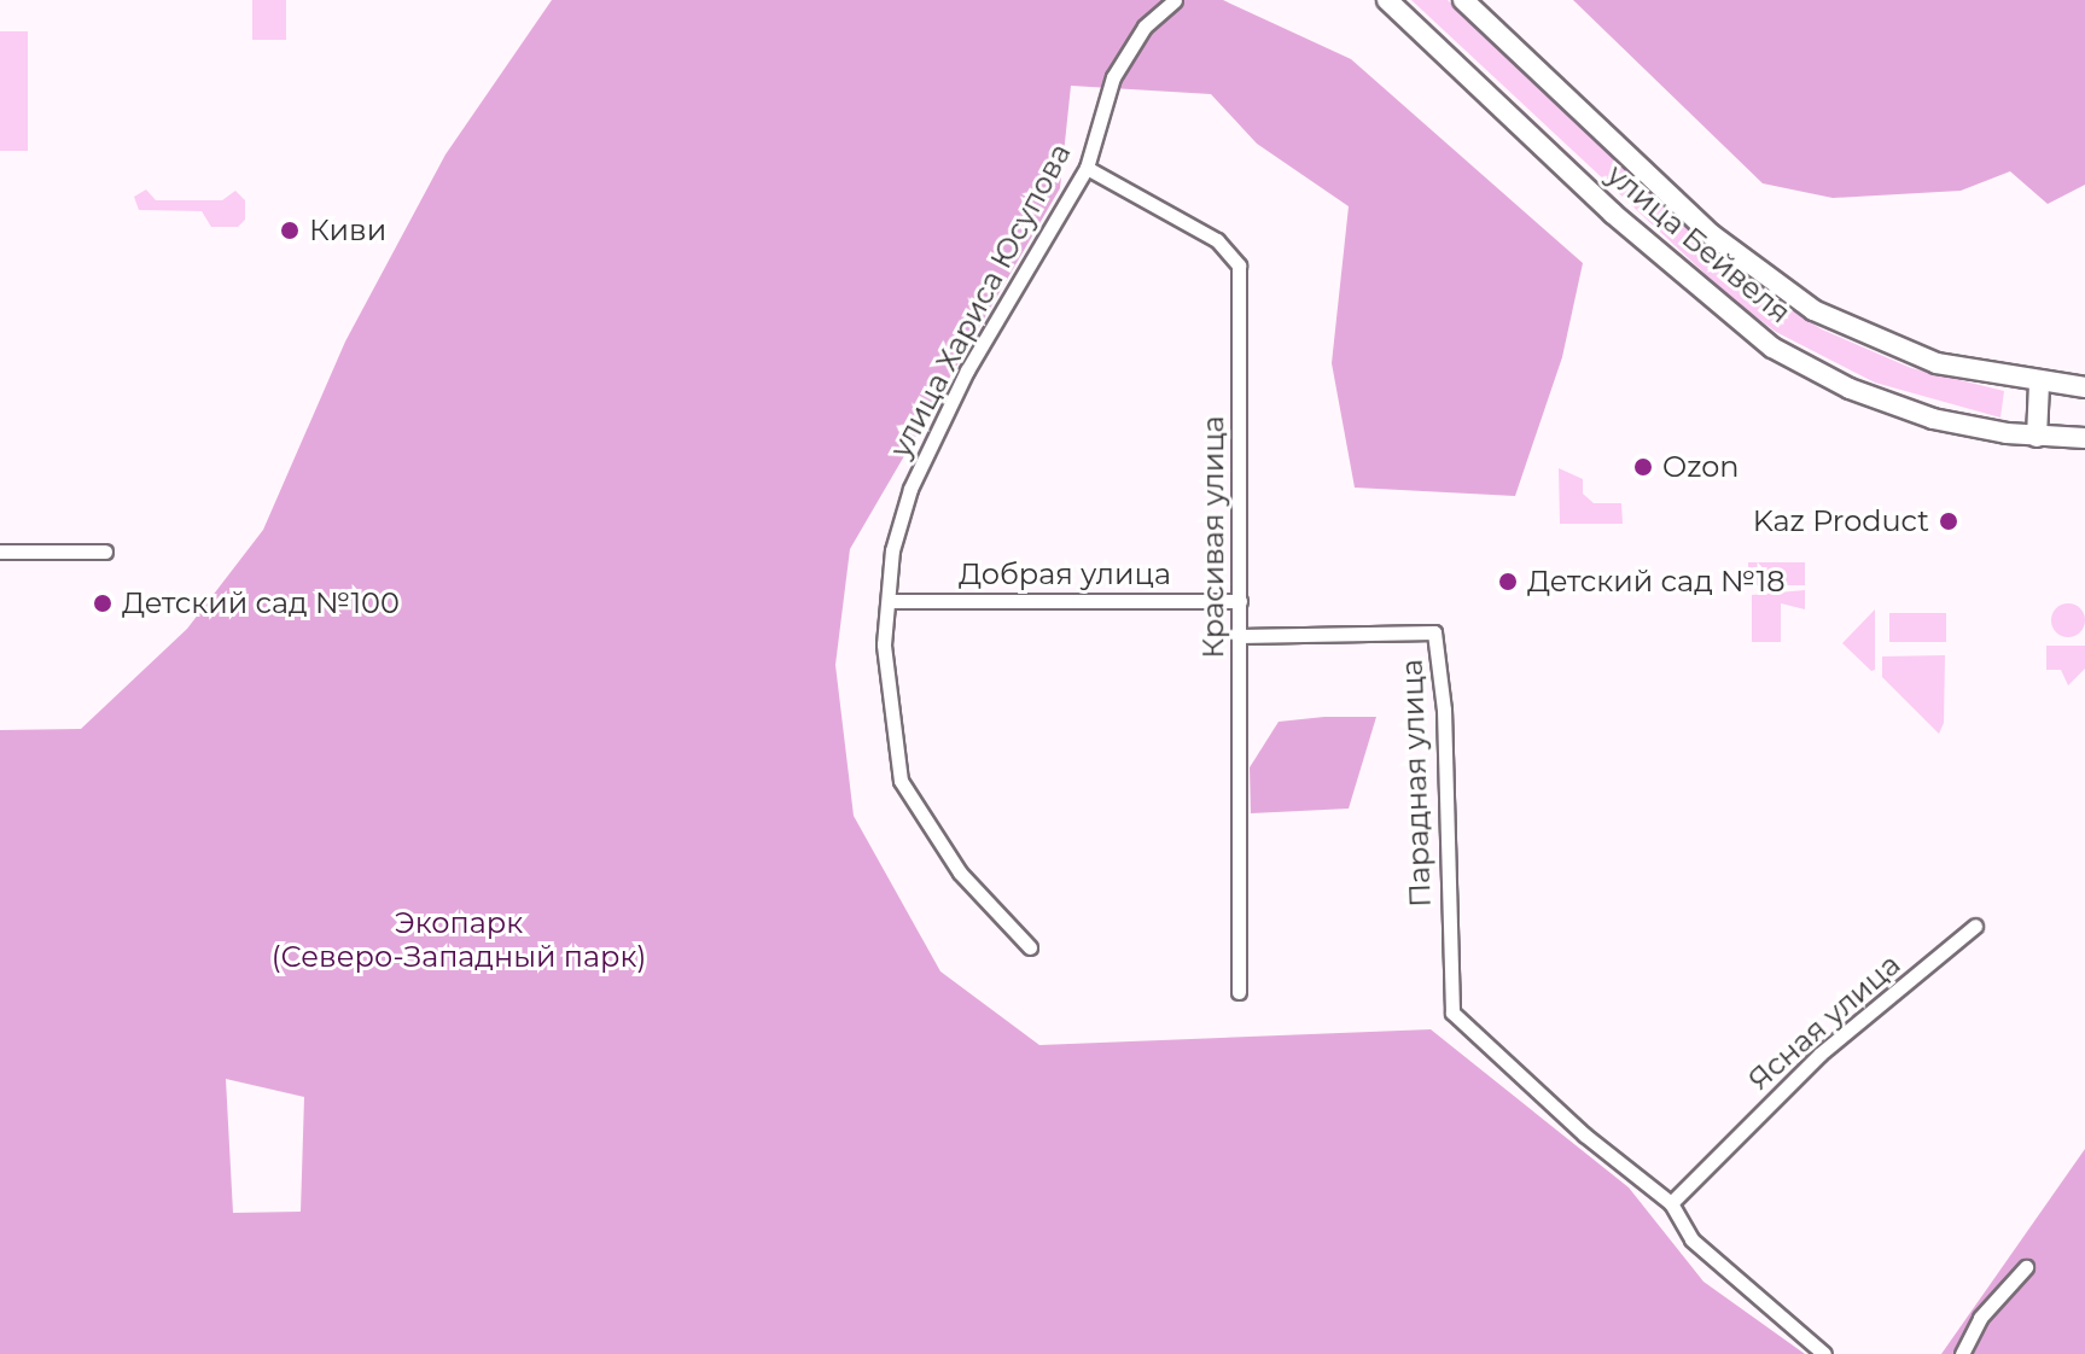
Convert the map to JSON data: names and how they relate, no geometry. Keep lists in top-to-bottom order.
{
  "streets": {
    "main road": ["улица Бейвеля"],
    "street": [
      "улица Хариса Юсупова",
      "Красивая улица",
      "Добрая улица",
      "Парадная улица",
      "Ясная улица"
    ]
  },
  "crossings": [
    ["улица Хариса Юсупова", "Красивая улица"],
    ["улица Хариса Юсупова", "Добрая улица"],
    ["Красивая улица", "Добрая улица"],
    ["Красивая улица", "Парадная улица"],
    ["Парадная улица", "Ясная улица"]
  ],
  "parks": ["Экопарк (Северо-Западный парк)"],
  "places": [
    "Киви",
    "Ozon",
    "Kaz Product",
    "Детский сaд №18",
    "Детский сад №100"
  ]
}
